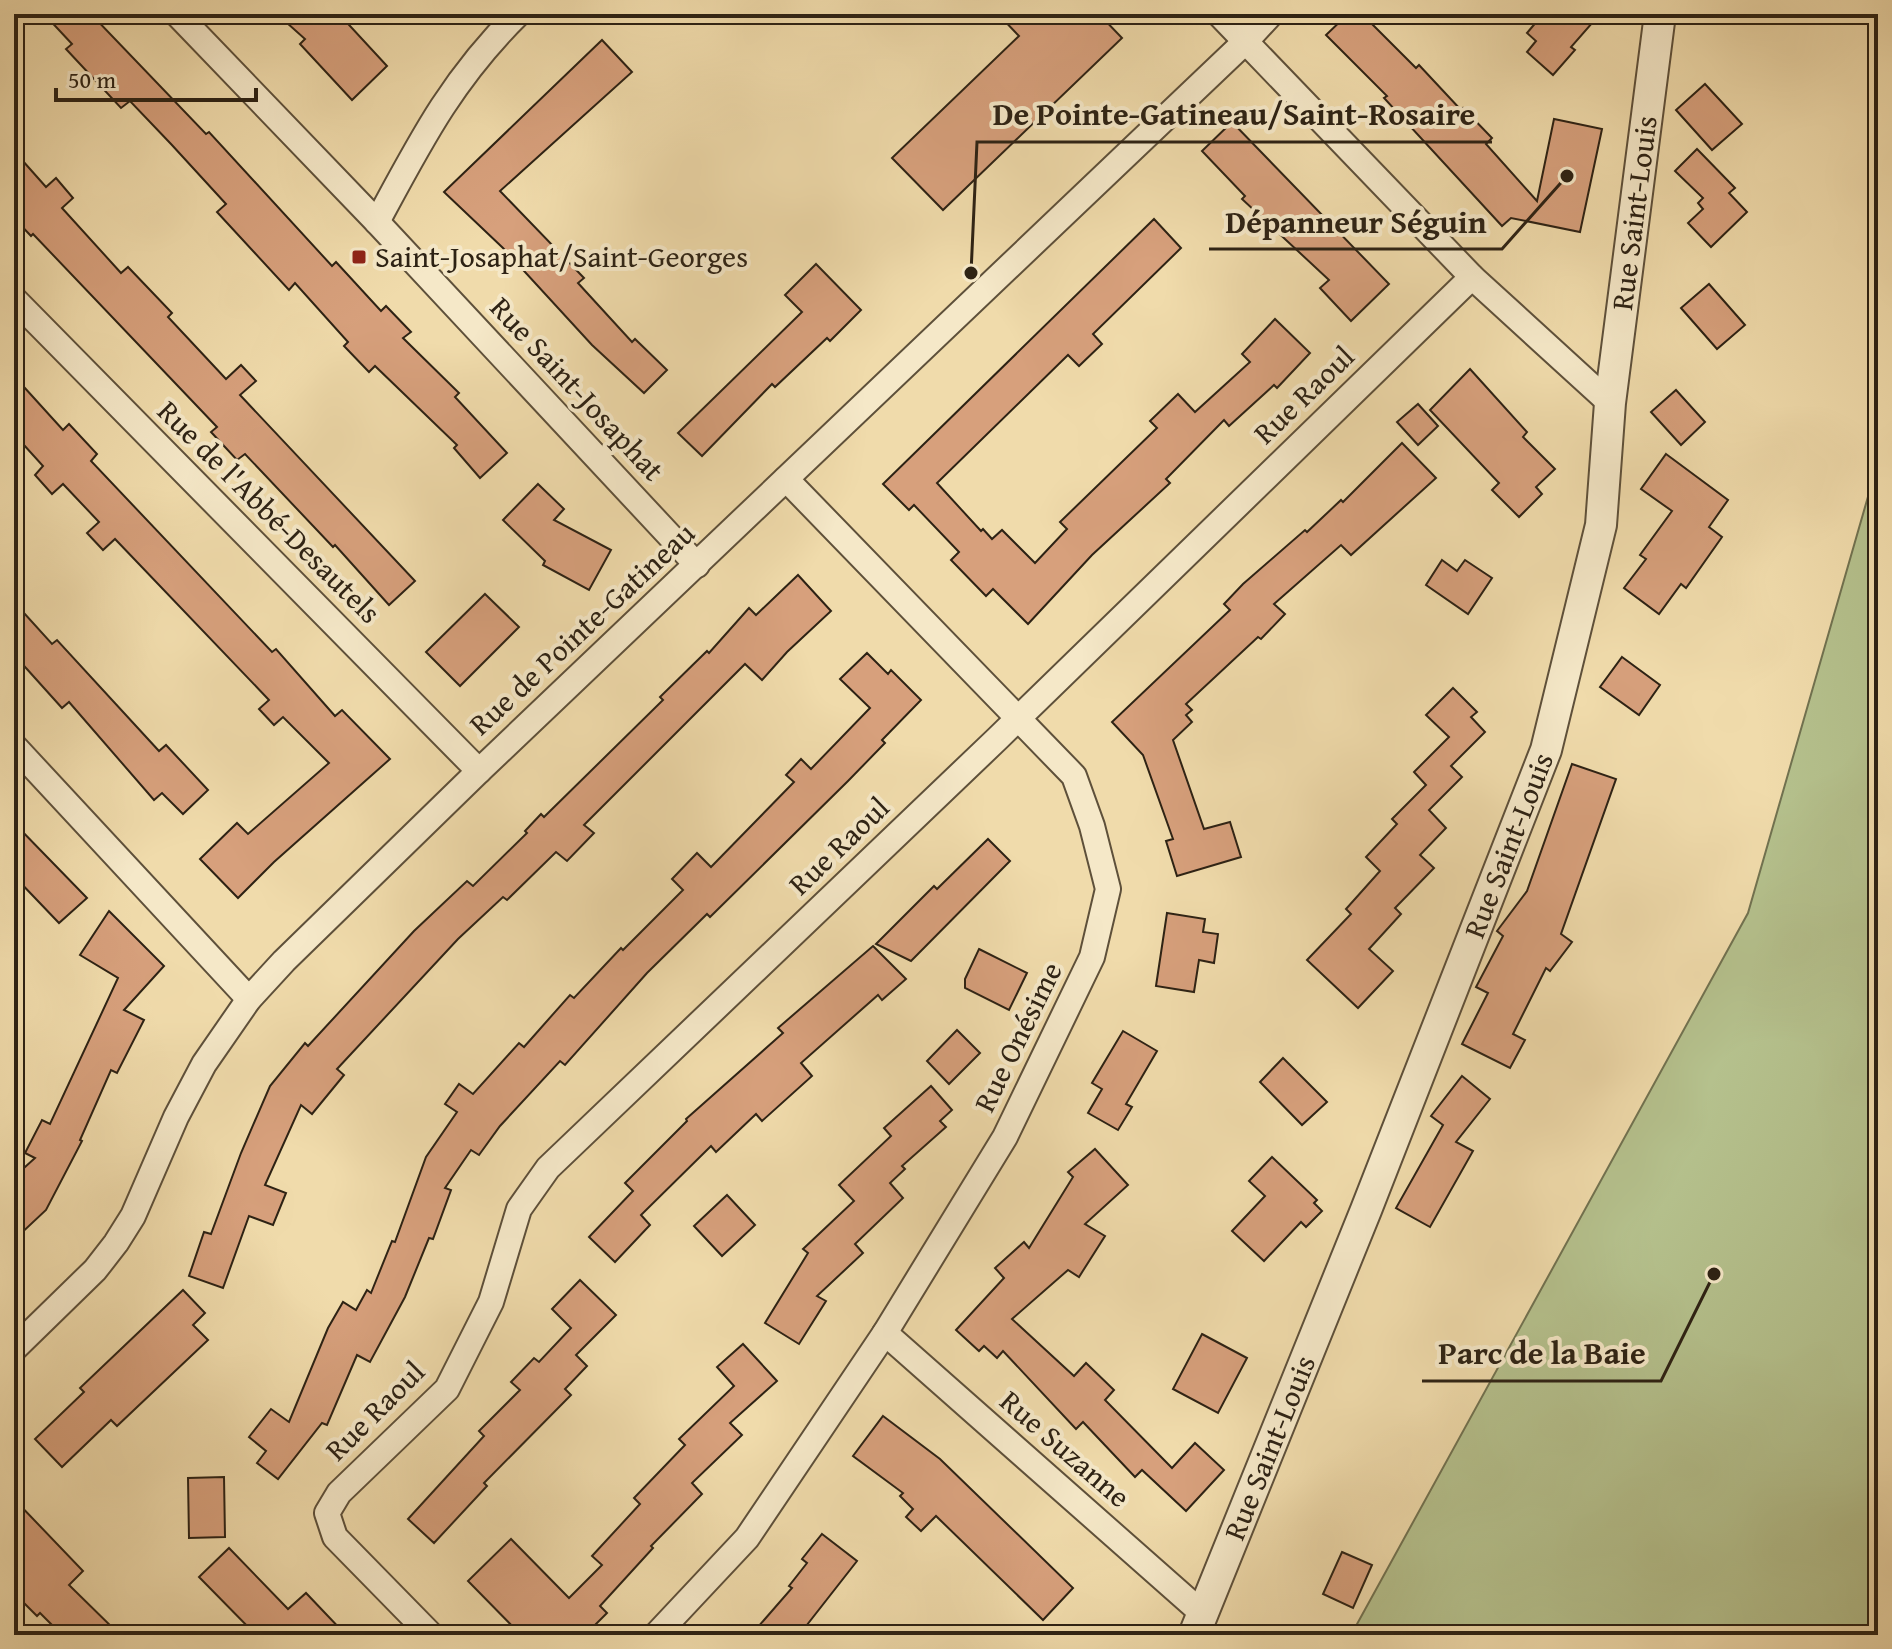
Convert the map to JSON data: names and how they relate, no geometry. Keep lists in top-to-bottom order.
{
  "streets": {
    "street": [
      "Rue Saint-Louis",
      "Rue Saint-Josaphat",
      "Rue Raoul",
      "Rue de l'Abbé-Desautels",
      "Rue de Pointe-Gatineau",
      "Rue Onésime",
      "Rue Suzanne"
    ]
  },
  "crossings": [
    ["Rue Saint-Louis", "Rue Suzanne"],
    ["Rue Saint-Josaphat", "Rue de Pointe-Gatineau"],
    ["Rue Raoul", "Rue Onésime"],
    ["Rue de l'Abbé-Desautels", "Rue de Pointe-Gatineau"],
    ["Rue de Pointe-Gatineau", "Rue Onésime"],
    ["Rue Onésime", "Rue Suzanne"]
  ],
  "places": {
    "other": ["Dépanneur Séguin", "De Pointe-Gatineau/Saint-Rosaire", "Parc de la Baie"],
    "transit": ["Saint-Josaphat/Saint-Georges"]
  },
  "scale_bar": "50 m"
}
